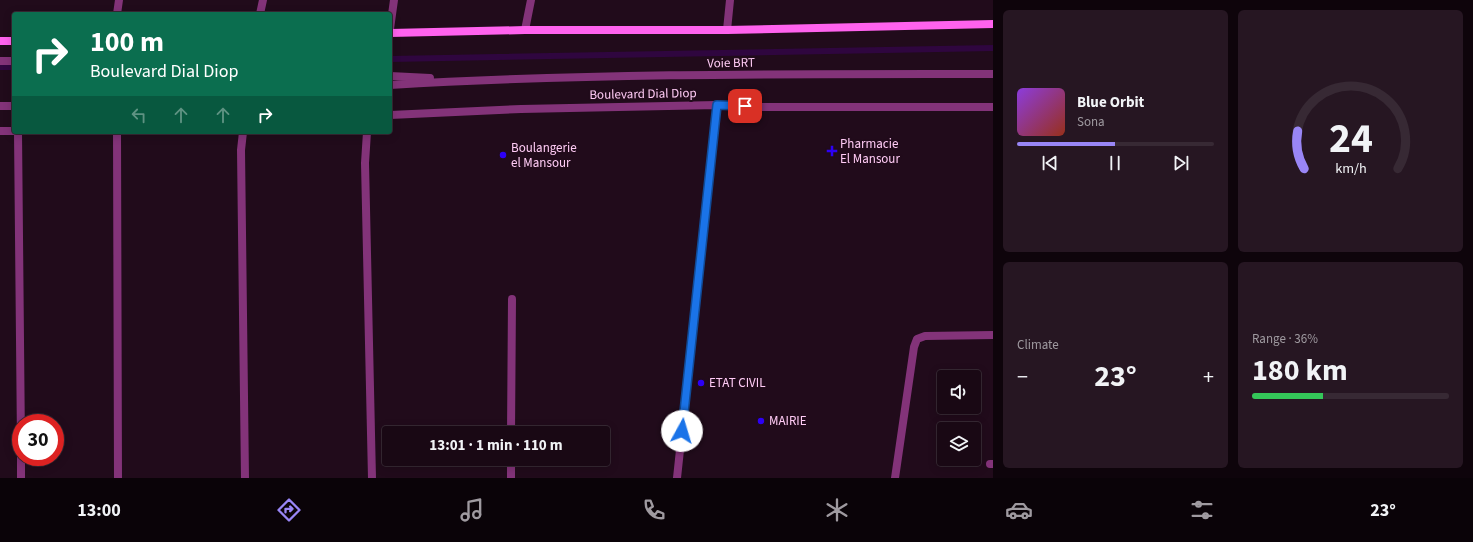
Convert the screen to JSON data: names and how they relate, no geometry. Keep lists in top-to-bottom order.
{
  "streets": {
    "street": ["Voie BRT", "Boulevard Dial Diop"]
  },
  "places": {
    "health": ["Pharmacie El Mansour"],
    "other": ["Boulangerie el Mansour", "ETAT CIVIL", "MAIRIE"]
  },
  "page": {
    "turn": ["100 m", "Boulevard Dial Diop"],
    "song": ["Blue Orbit", "Sona"],
    "tile": [
      "Climate",
      ["Range · 36%", "180 km"]
    ],
    "heat": ["−", "23°", "+"],
    "limit": "30",
    "trip": "13:01 · 1 min · 110 m",
    "tabs": ["13:00", "23°"],
    "gauge": ["24", "km/h"]
  }
}
